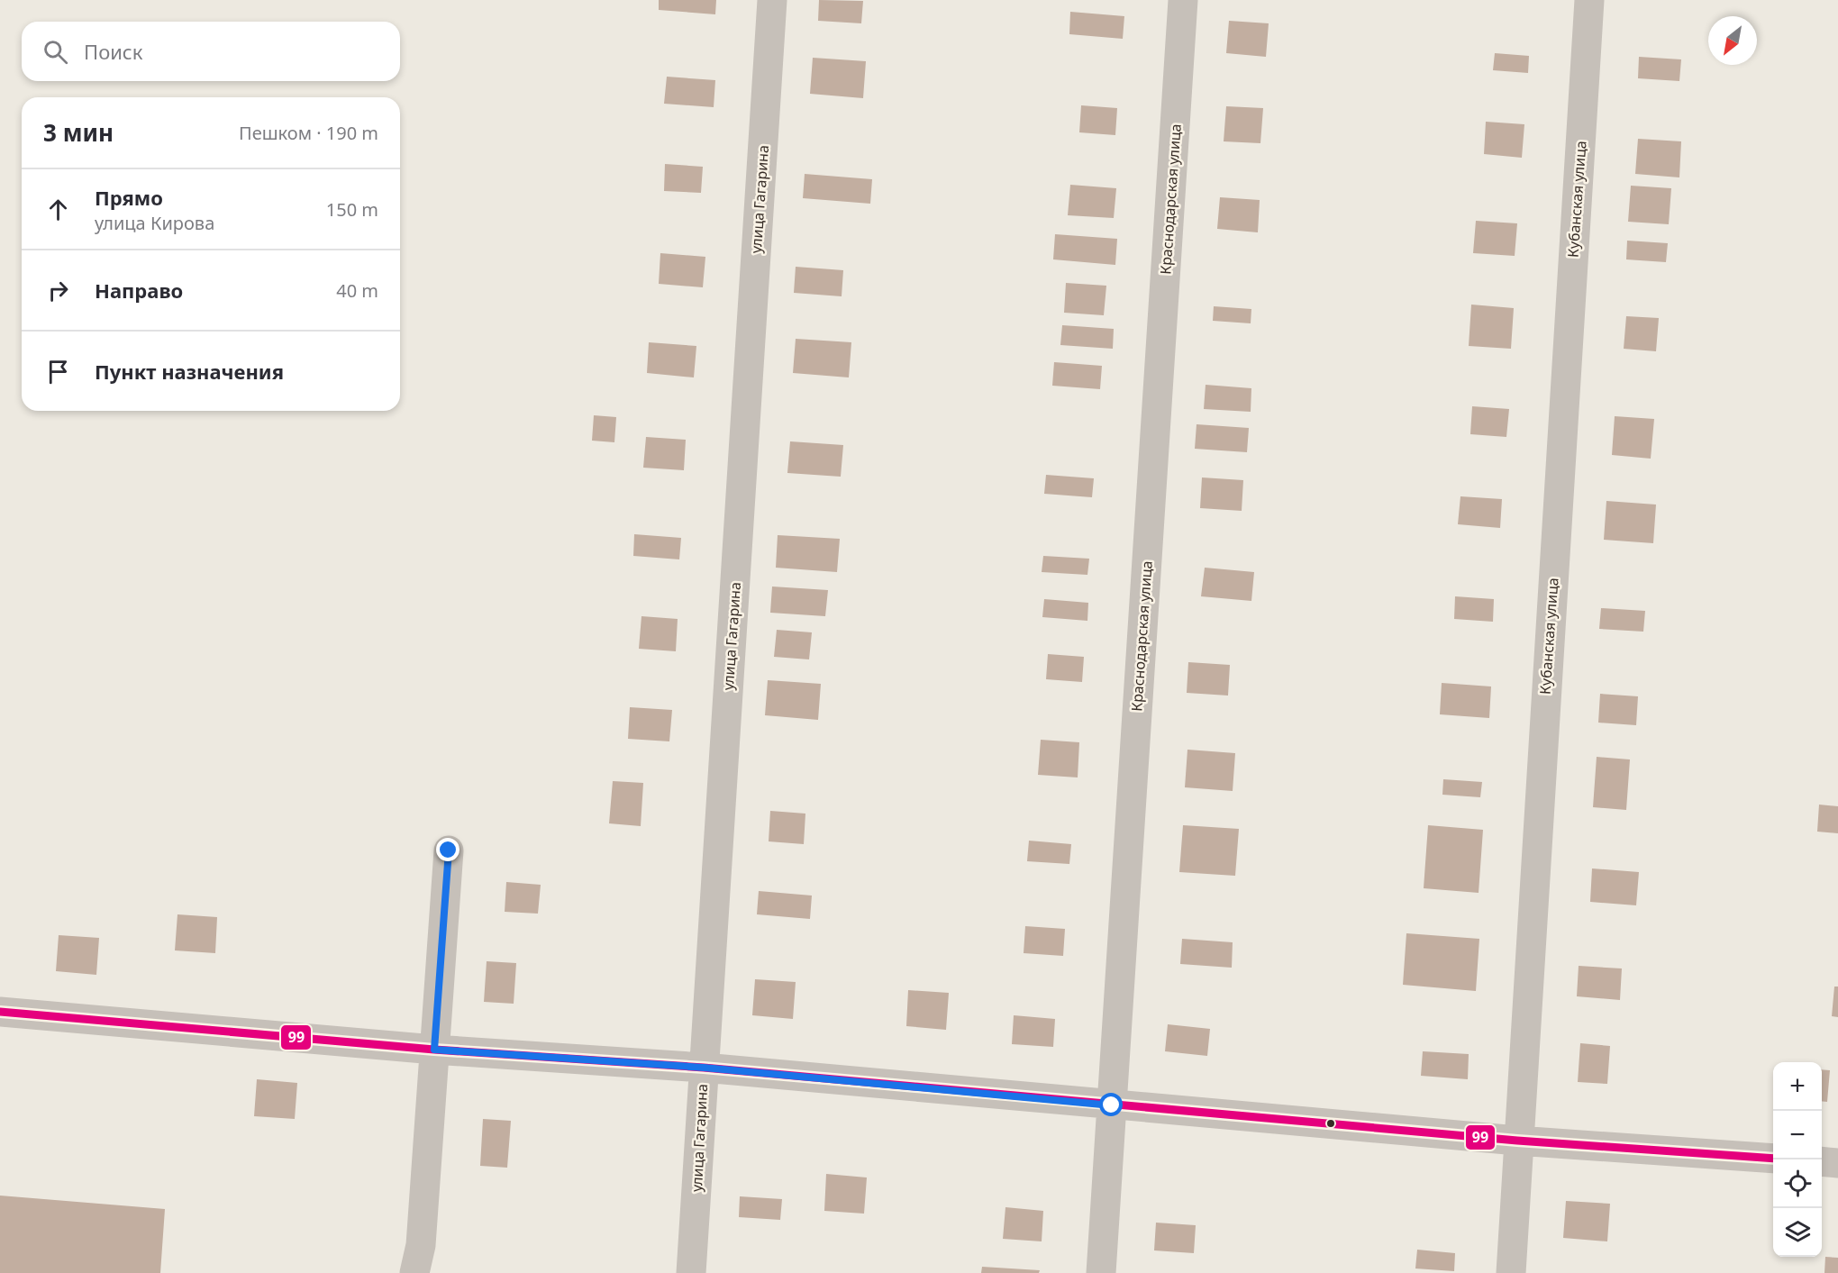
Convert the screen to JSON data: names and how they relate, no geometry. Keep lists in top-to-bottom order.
{
  "streets": {
    "street": ["улица Гагарина", "Краснодарская улица", "Кубанская улица"]
  },
  "lines": ["transit line 99"],
  "north": "bottom left",
  "page": {
    "search": "Поиск",
    "heading": ["3 мин", "Пешком · 190 m"],
    "list": [
      ["Прямо", "улица Кирова", "150 m"],
      ["Направо", "40 m"],
      "Пункт назначения"
    ],
    "map_buttons": ["+", "−"]
  }
}
